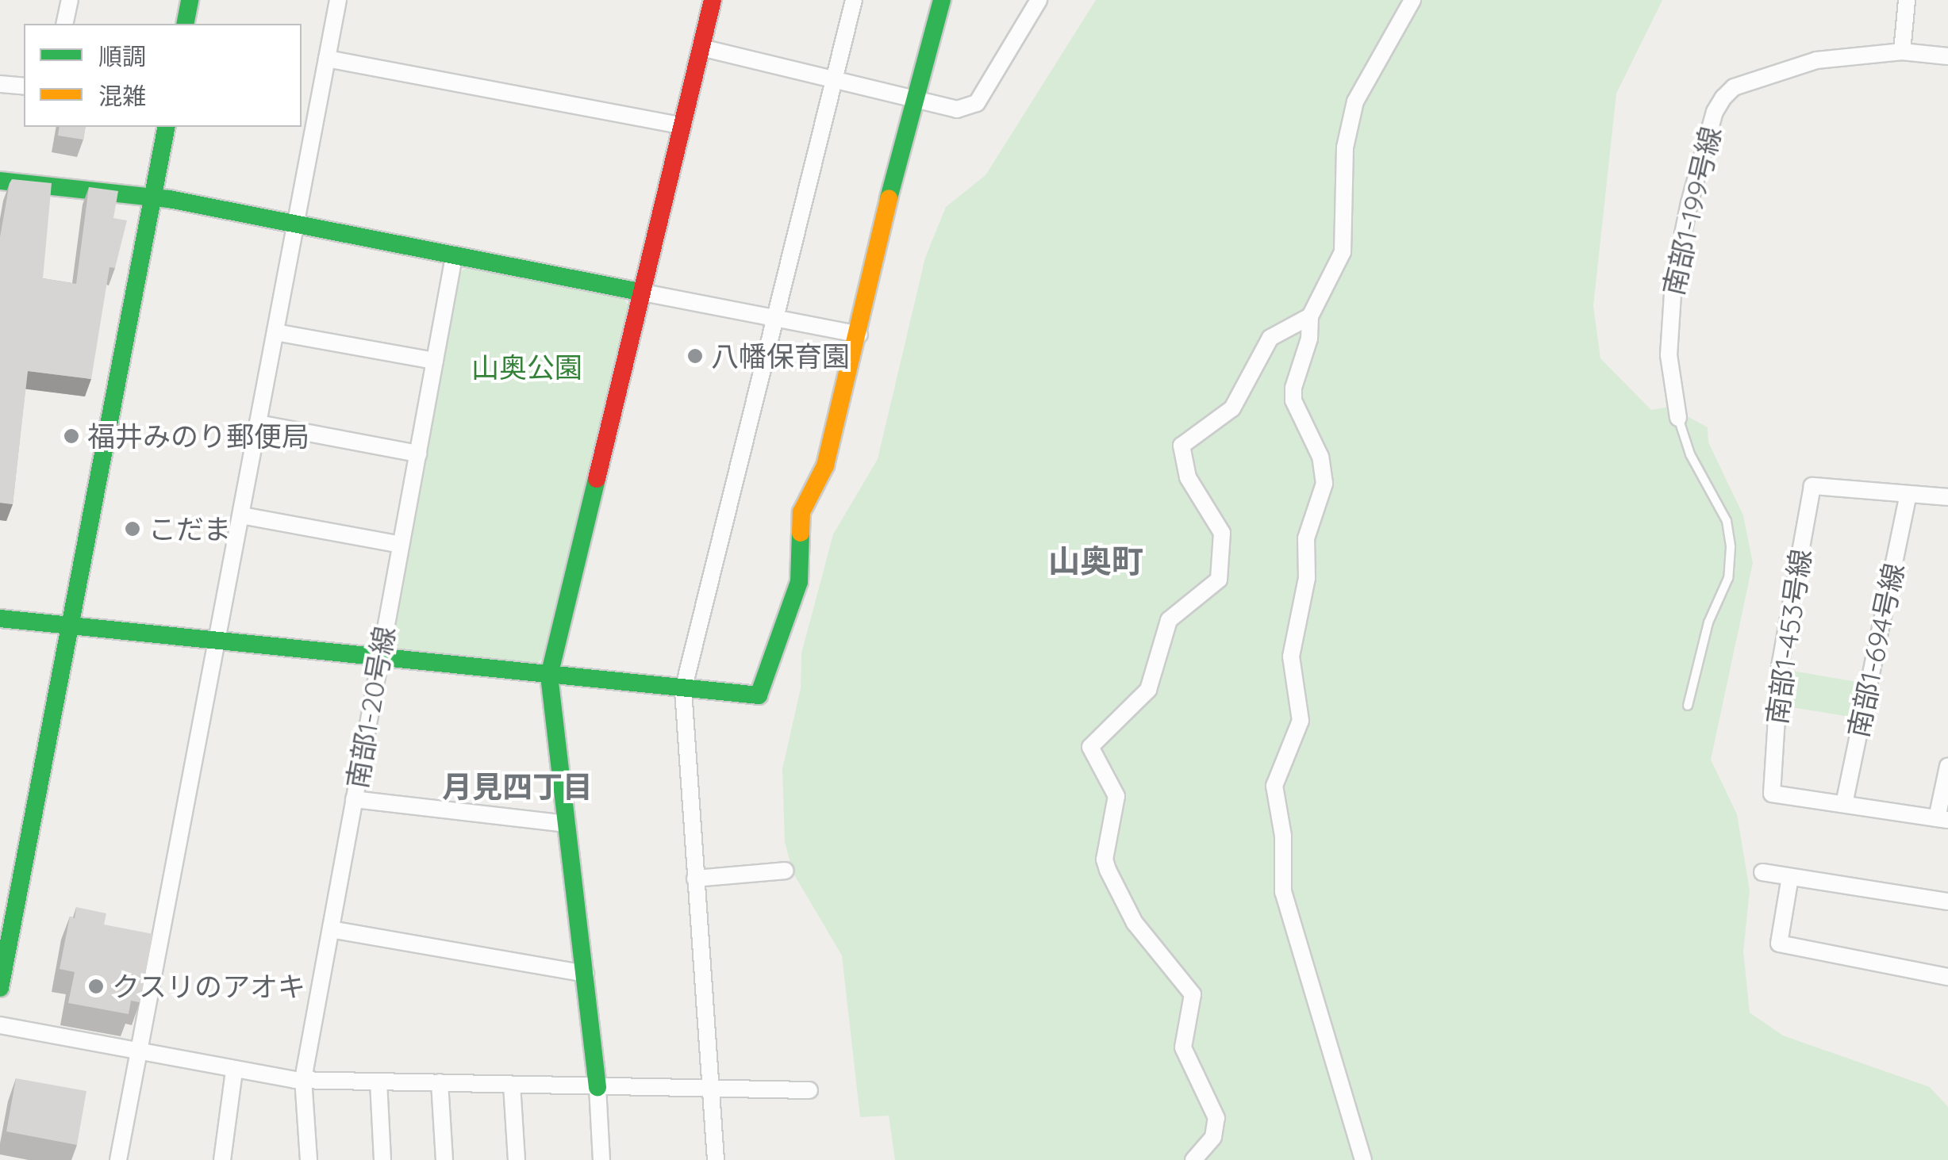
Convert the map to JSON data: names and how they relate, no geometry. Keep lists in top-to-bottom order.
{
  "streets": {
    "street": [
      "南部1-199号線",
      "南部1-453号線",
      "南部1-694号線",
      "南部1-20号線"
    ]
  },
  "crossings": [
    ["南部1-453号線", "南部1-694号線"]
  ],
  "districts": ["山奥町", "月見四丁目"],
  "parks": ["山奥公園"],
  "places": [
    "八幡保育園",
    "福井みのり郵便局",
    "こだま",
    "クスリのアオキ"
  ],
  "legend": ["順調", "混雑"]
}
